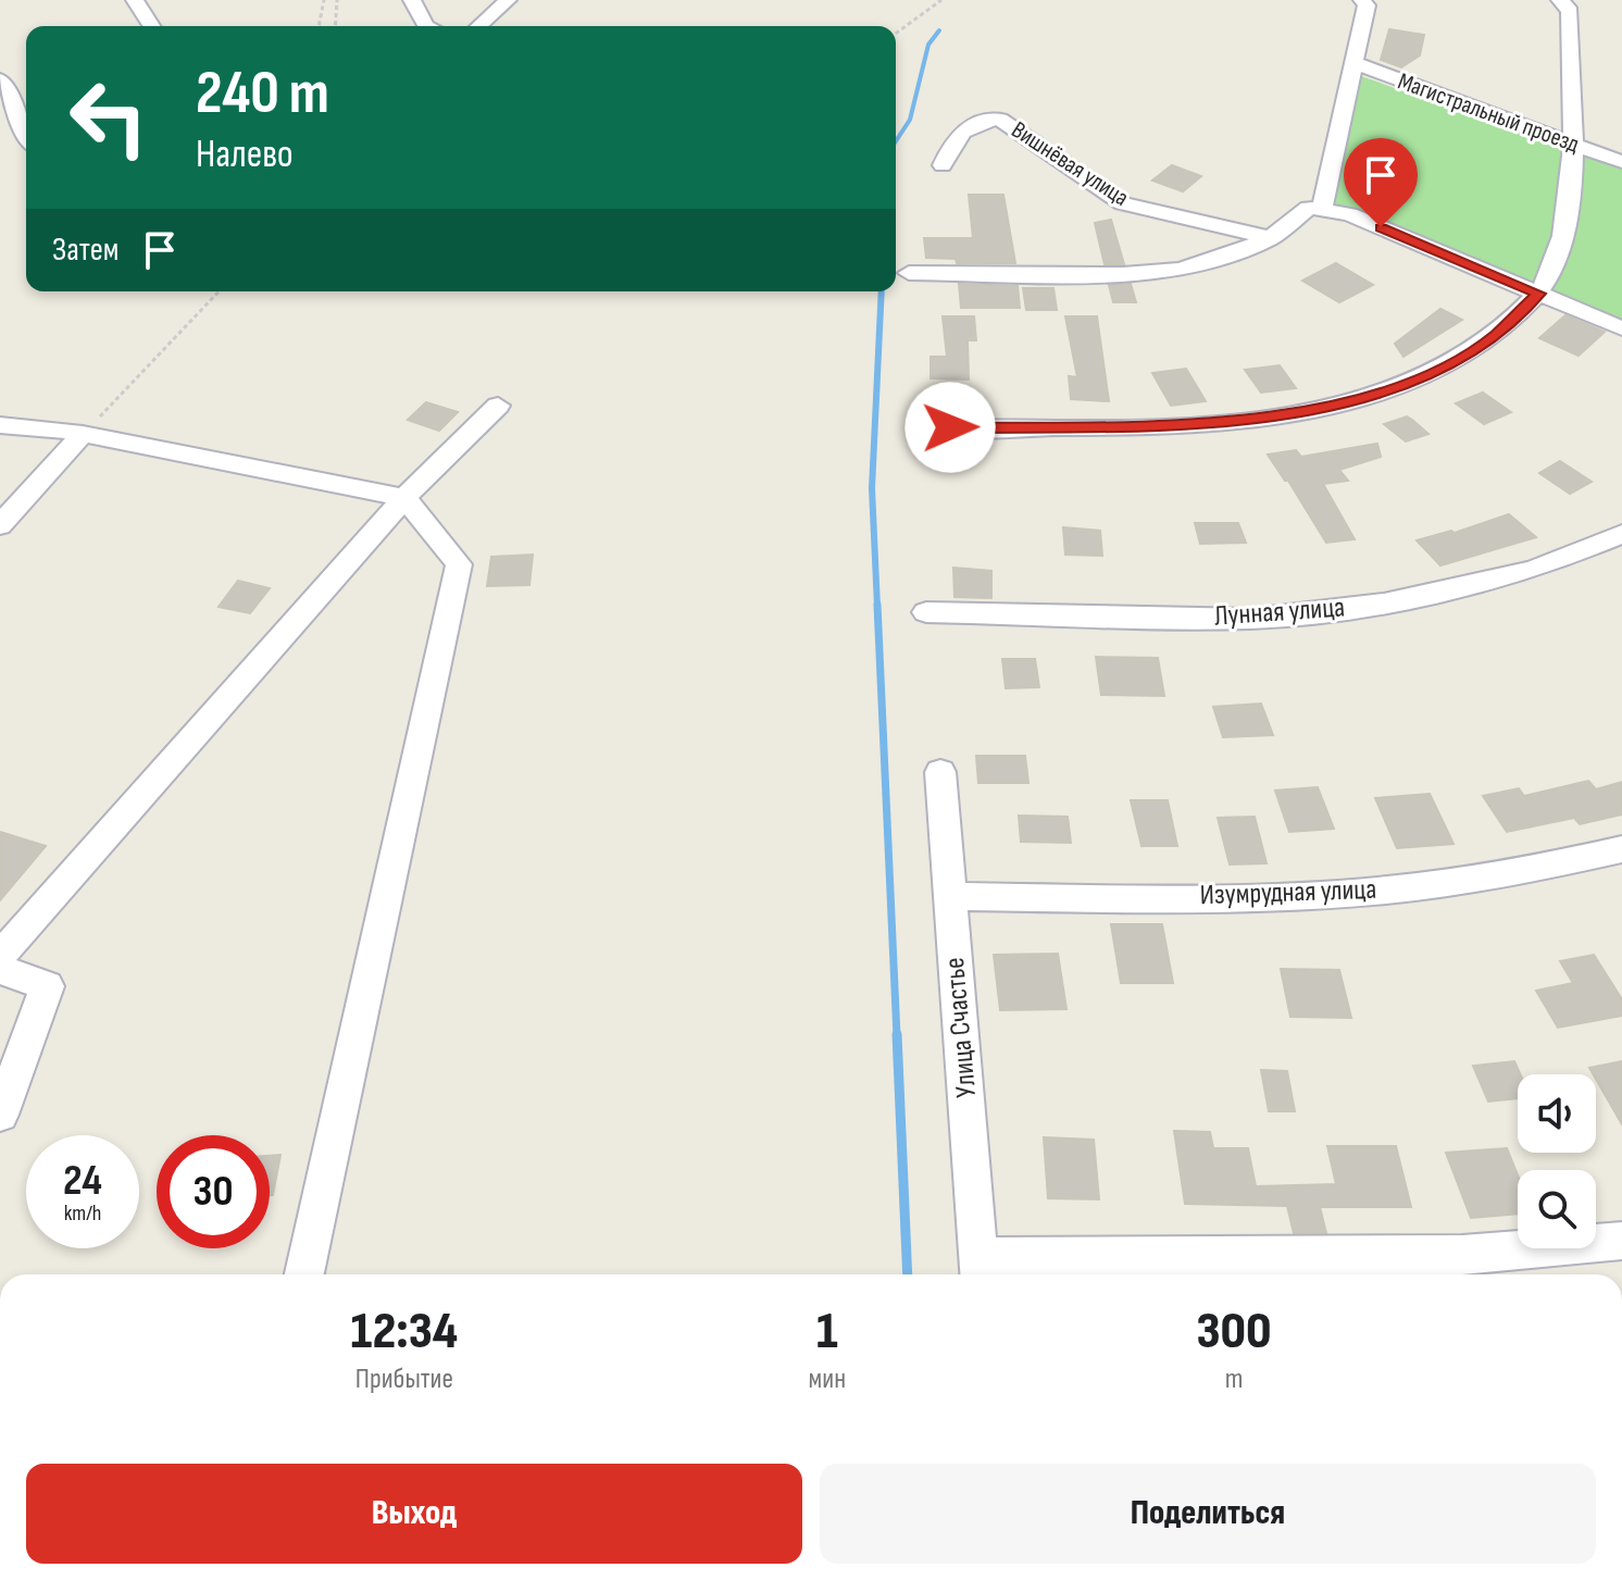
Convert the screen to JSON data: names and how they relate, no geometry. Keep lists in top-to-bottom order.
{
  "streets": {
    "street": [
      "Магистральный проезд",
      "Вишнёвая улица",
      "Лунная улица",
      "Изумрудная улица",
      "Улица Счастье"
    ]
  },
  "crossings": [
    ["Изумрудная улица", "Улица Счастье"]
  ],
  "page": {
    "turn": ["240 m", "Налево"],
    "then": "Затем",
    "speed": "24 km/h",
    "limit": "30",
    "eta": [
      "12:34",
      "Прибытие",
      "1",
      "мин",
      "300",
      "m"
    ],
    "buttons": ["Выход", "Поделиться"]
  }
}
